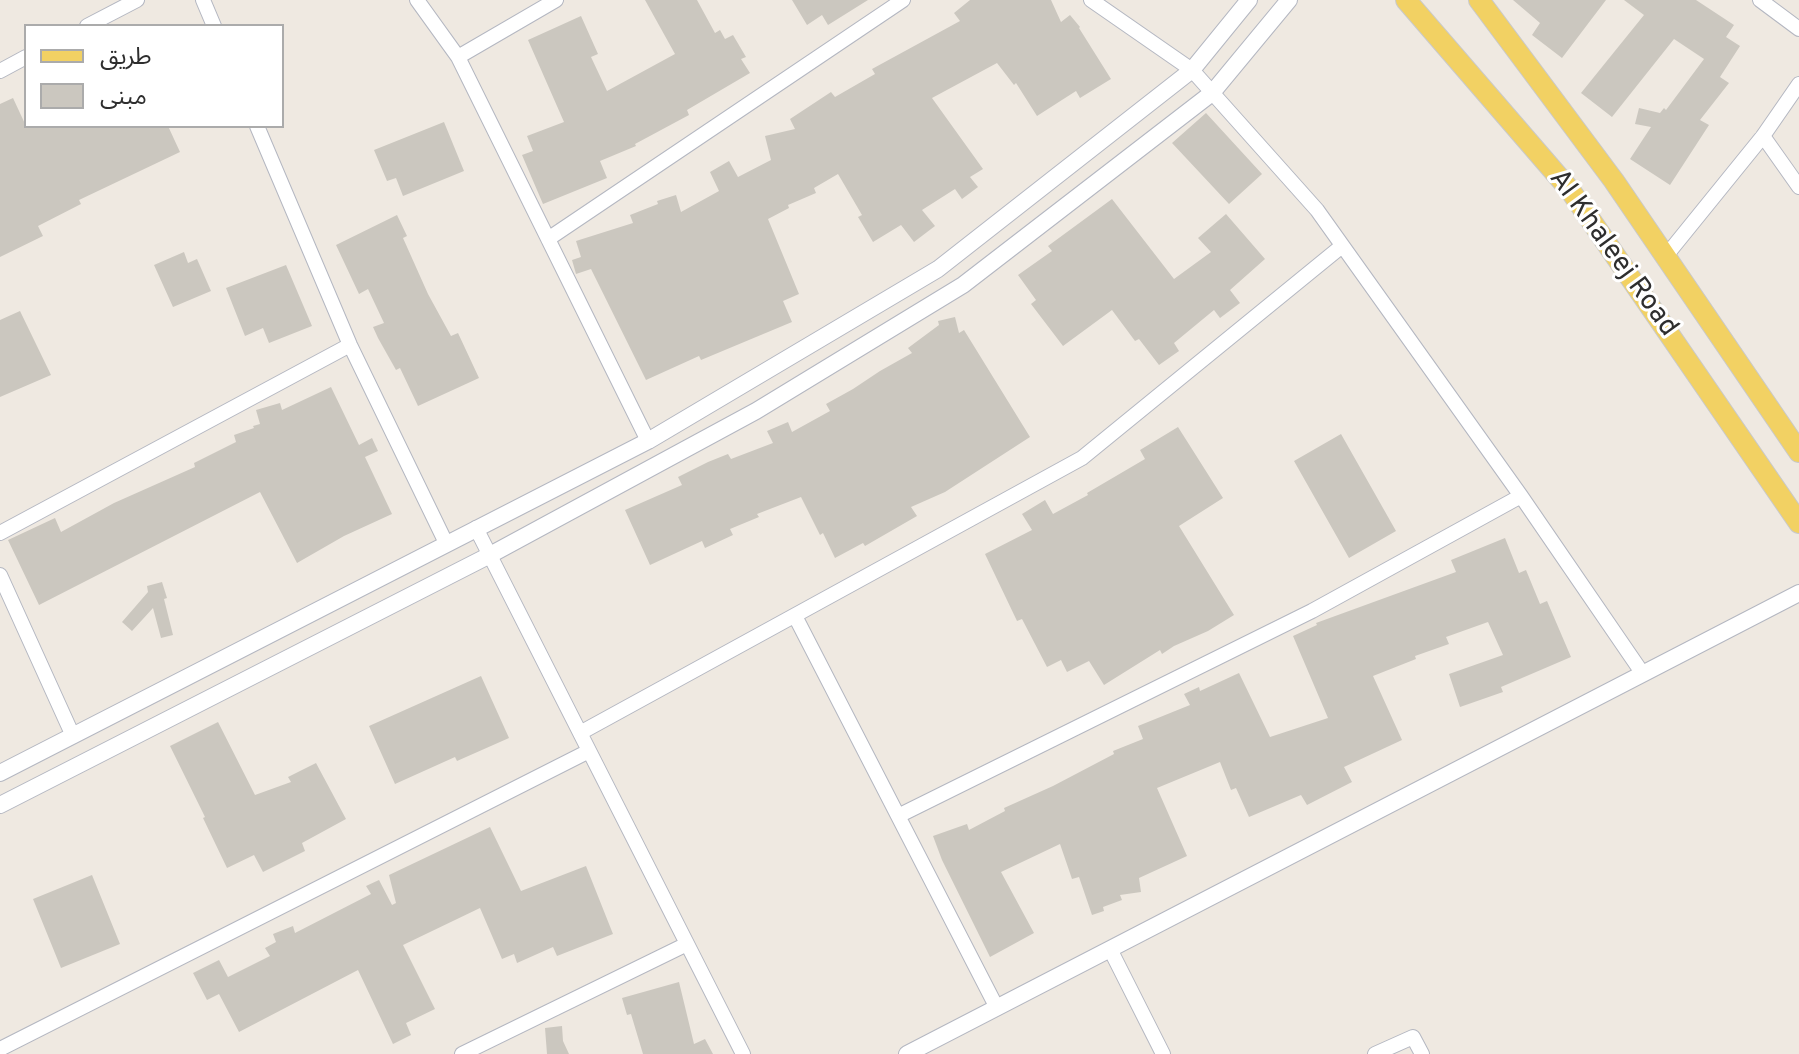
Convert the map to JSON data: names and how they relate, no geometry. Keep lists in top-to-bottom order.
{
  "streets": {
    "main road": ["Al Khaleej Road"]
  },
  "legend": ["طريق", "مبنى"]
}
